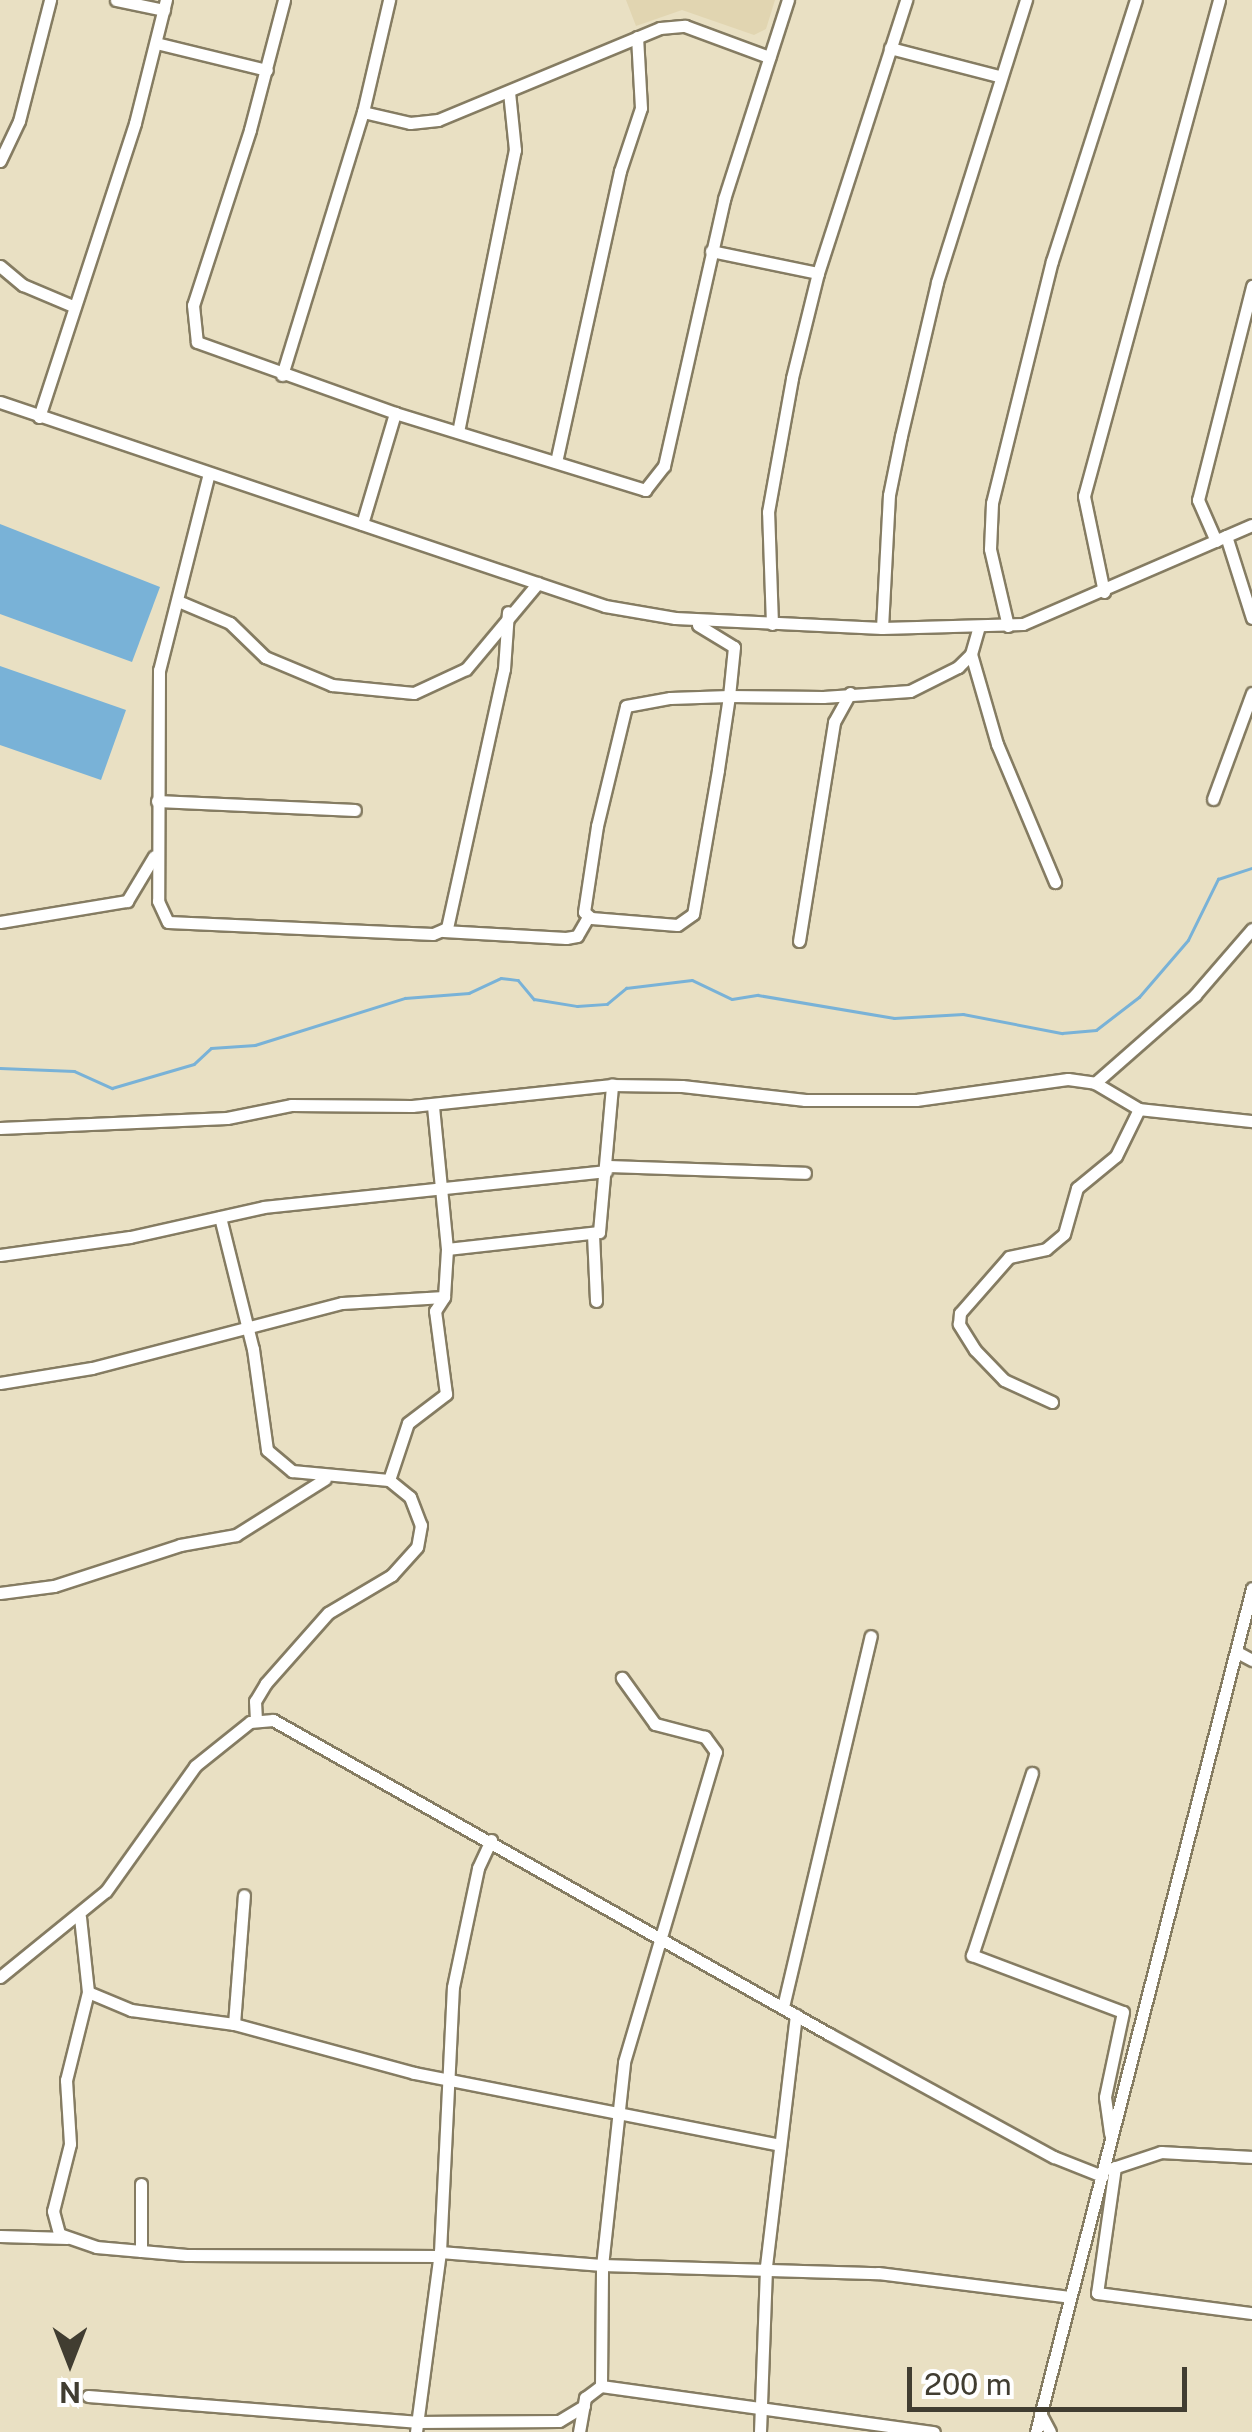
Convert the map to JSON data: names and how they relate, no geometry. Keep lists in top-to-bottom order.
{
  "scale_bar": "200 m",
  "north": "bottom"
}
